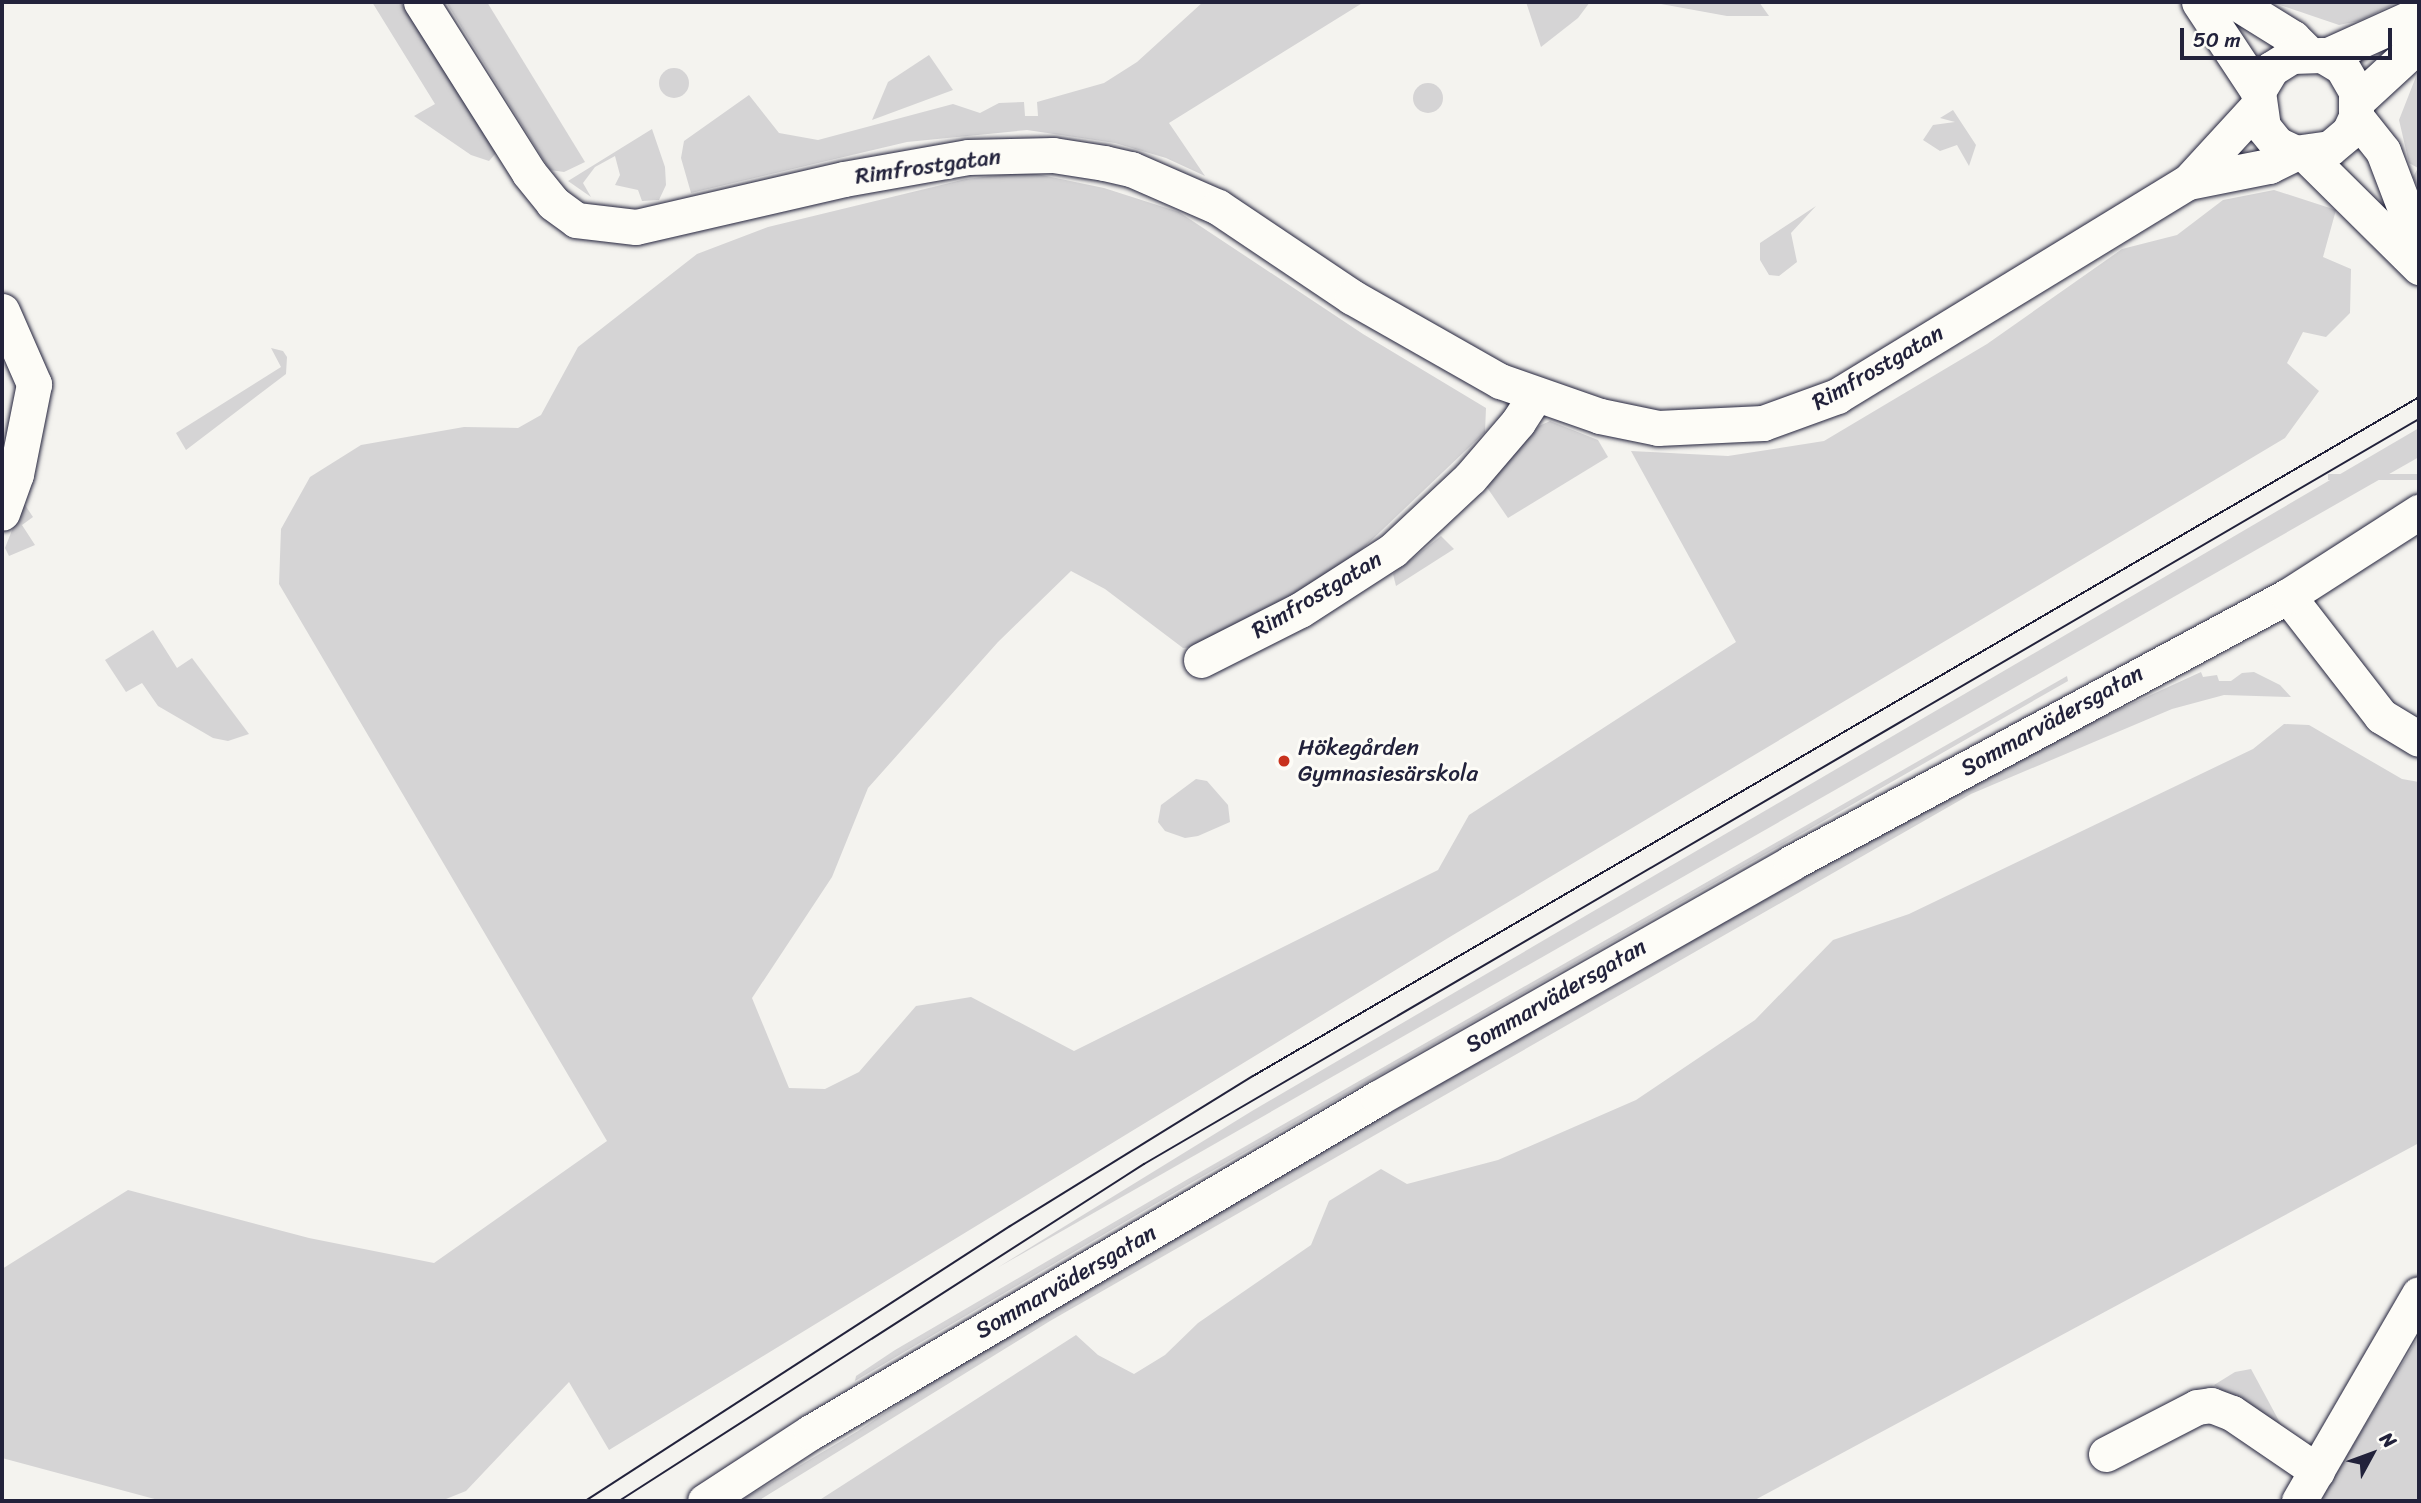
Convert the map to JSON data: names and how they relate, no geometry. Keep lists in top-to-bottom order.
{
  "streets": {
    "street": ["Rimfrostgatan", "Sommarvädersgatan"]
  },
  "places": ["Hökegården Gymnasiesärskola"],
  "scale_bar": "50 m",
  "north": "top right"
}
